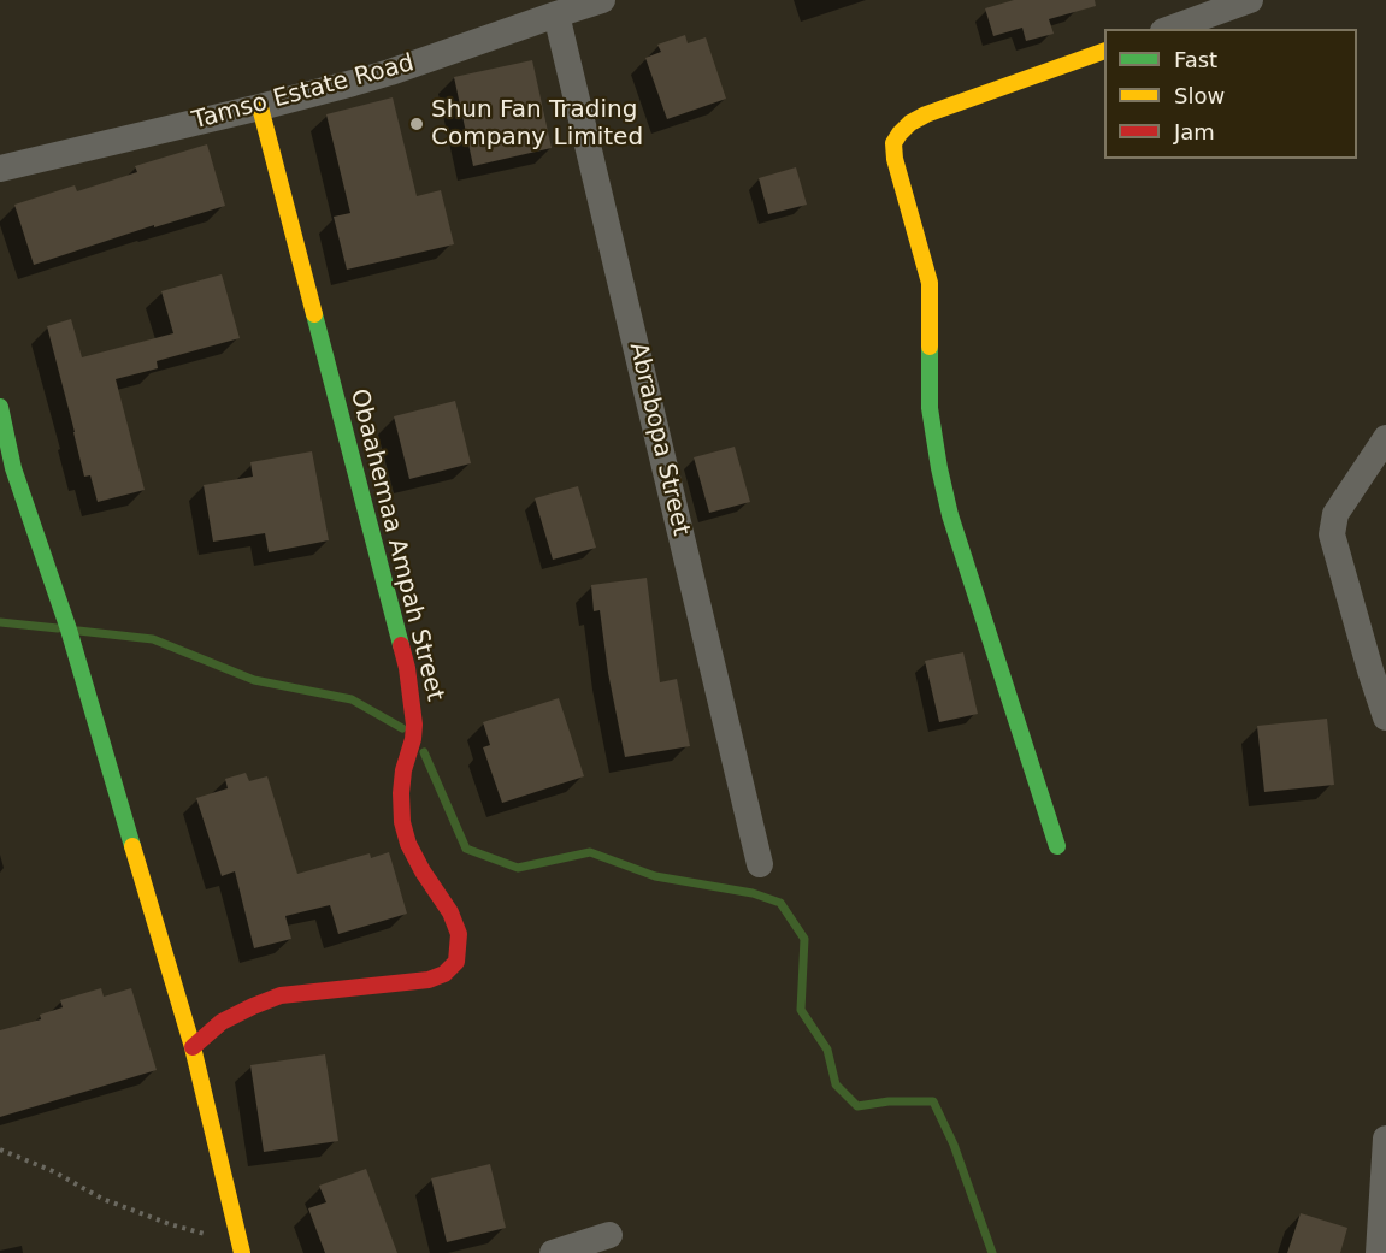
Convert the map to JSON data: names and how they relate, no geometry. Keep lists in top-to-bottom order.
{
  "streets": {
    "street": ["Tamso Estate Road", "Abrabopa Street", "Obaahemaa Ampah Street"]
  },
  "crossings": [
    ["Tamso Estate Road", "Abrabopa Street"],
    ["Tamso Estate Road", "Obaahemaa Ampah Street"]
  ],
  "places": ["Shun Fan Trading Company Limited"],
  "legend": ["Fast", "Slow", "Jam"]
}
